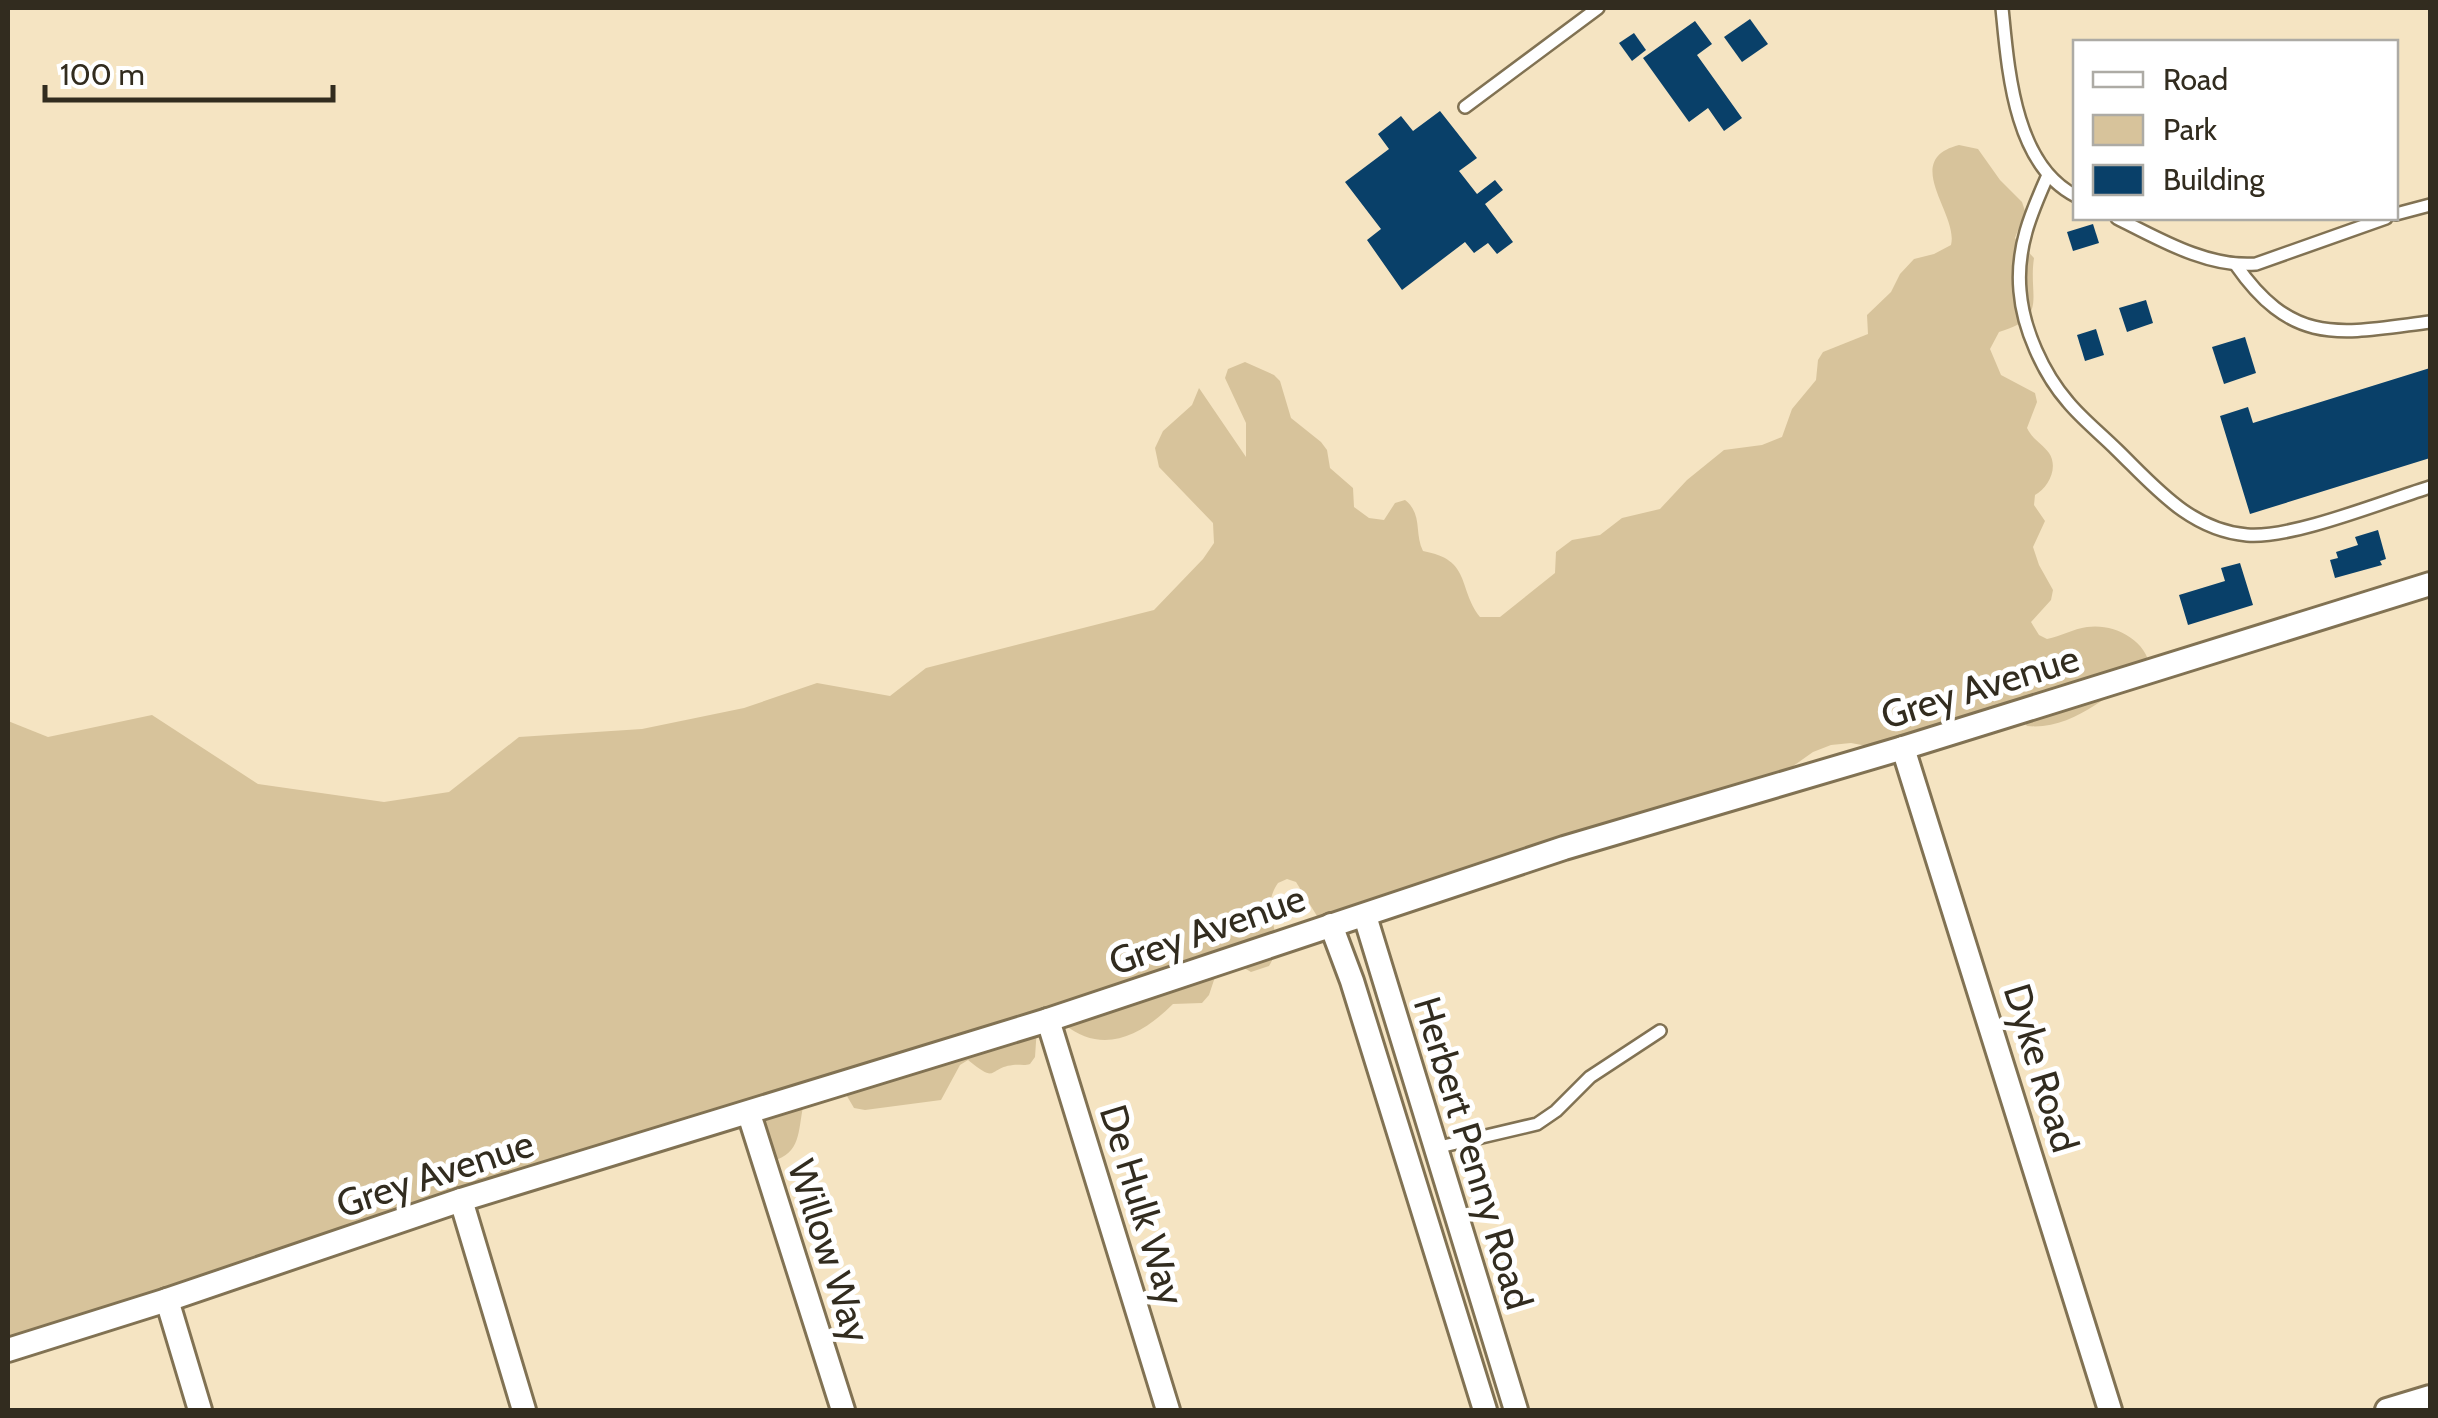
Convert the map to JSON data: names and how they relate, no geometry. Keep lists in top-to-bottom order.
{
  "streets": {
    "street": [
      "Grey Avenue",
      "Dyke Road",
      "Herbert Penny Road",
      "De Hulk Way",
      "Willow Way"
    ]
  },
  "crossings": [
    ["Grey Avenue", "Dyke Road"],
    ["Grey Avenue", "Herbert Penny Road"],
    ["Grey Avenue", "De Hulk Way"],
    ["Grey Avenue", "Willow Way"]
  ],
  "legend": ["Road", "Park", "Building"],
  "scale_bar": "100 m"
}
